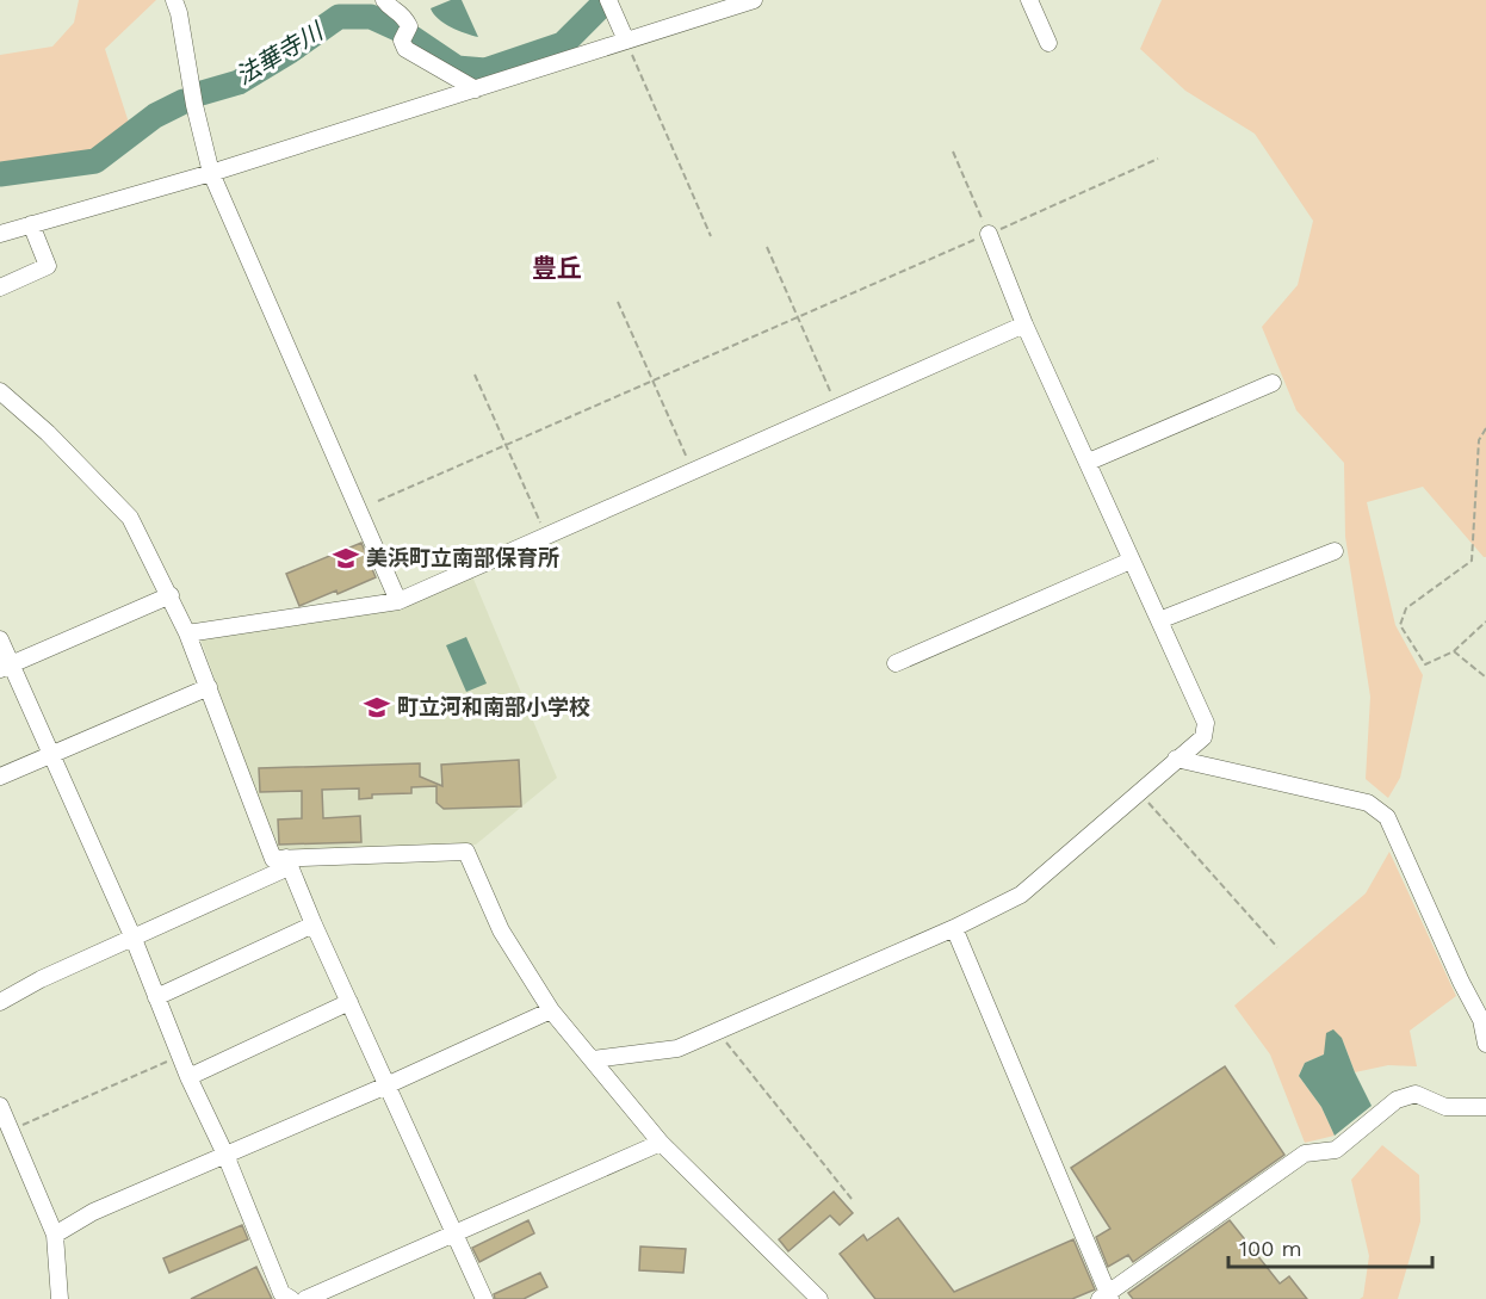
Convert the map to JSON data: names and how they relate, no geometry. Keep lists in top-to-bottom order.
{
  "districts": ["豊丘"],
  "water": ["法華寺川"],
  "places": {
    "school or university": ["美浜町立南部保育所", "町立河和南部小学校"]
  },
  "scale_bar": "100 m"
}
